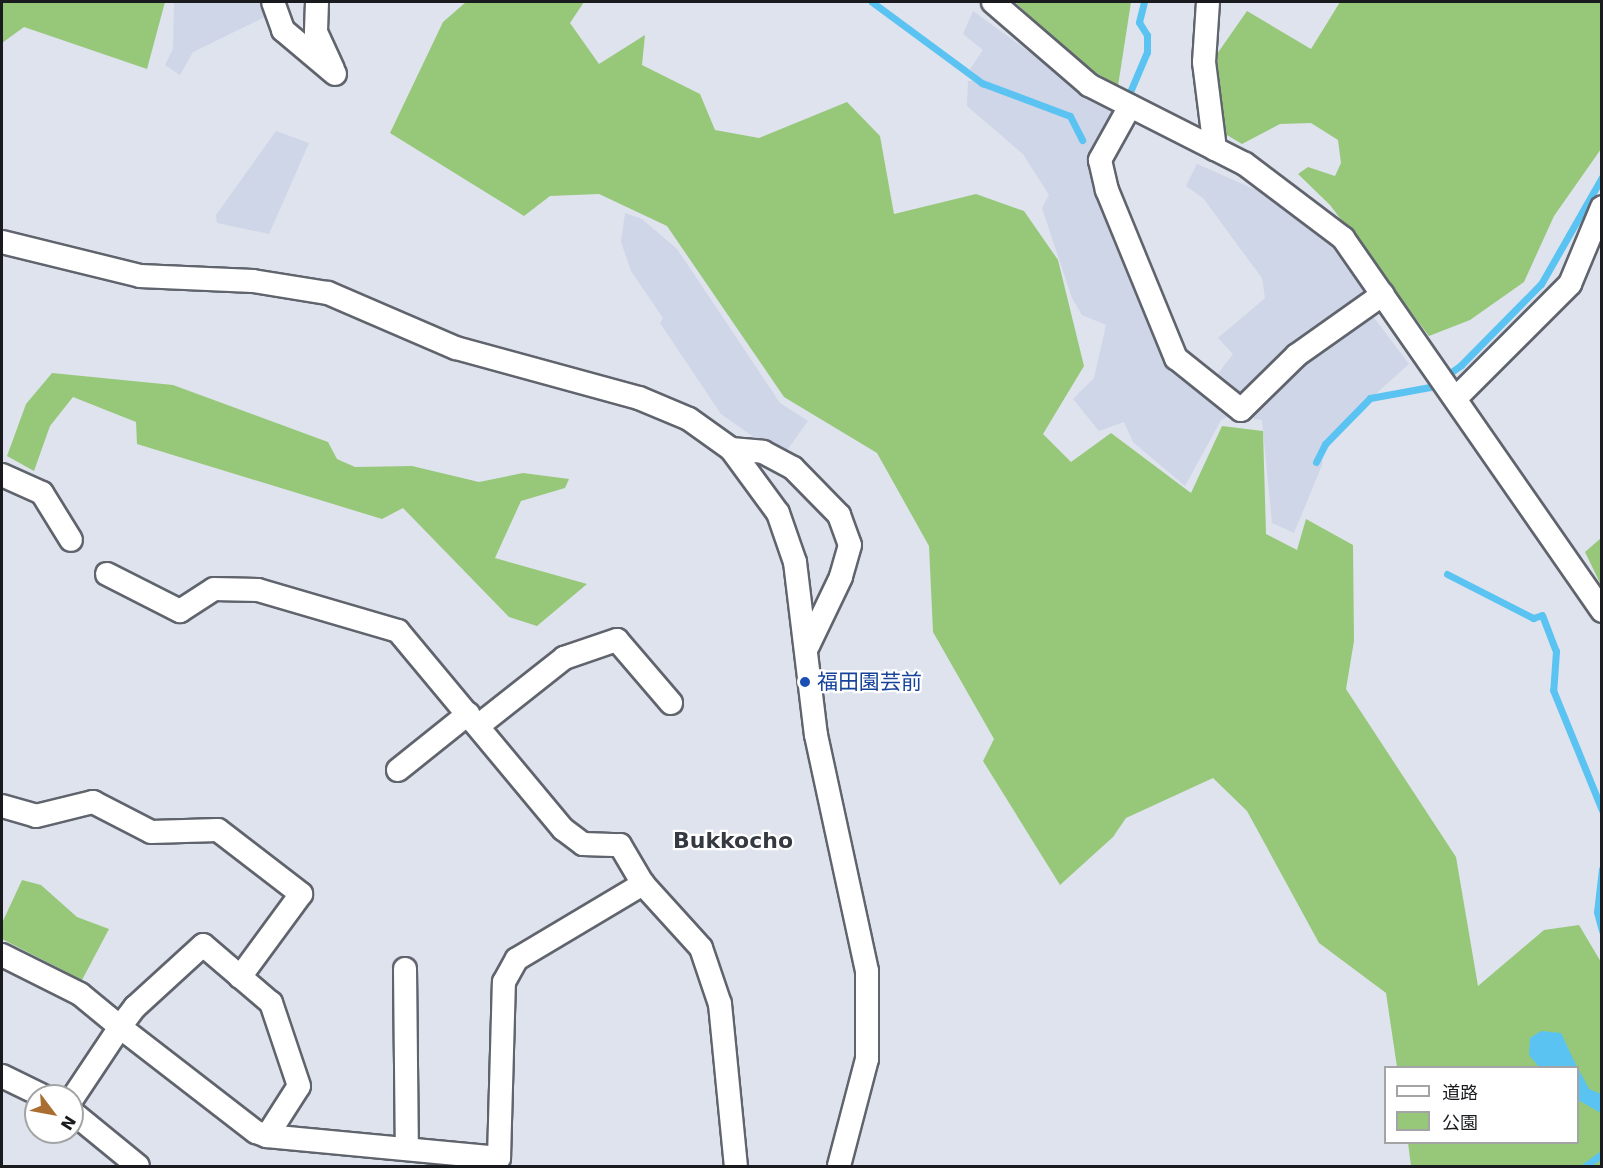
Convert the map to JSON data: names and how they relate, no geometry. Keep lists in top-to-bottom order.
{
  "districts": ["Bukkocho"],
  "places": ["福田園芸前"],
  "legend": ["道路", "公園"],
  "north": "bottom right"
}
